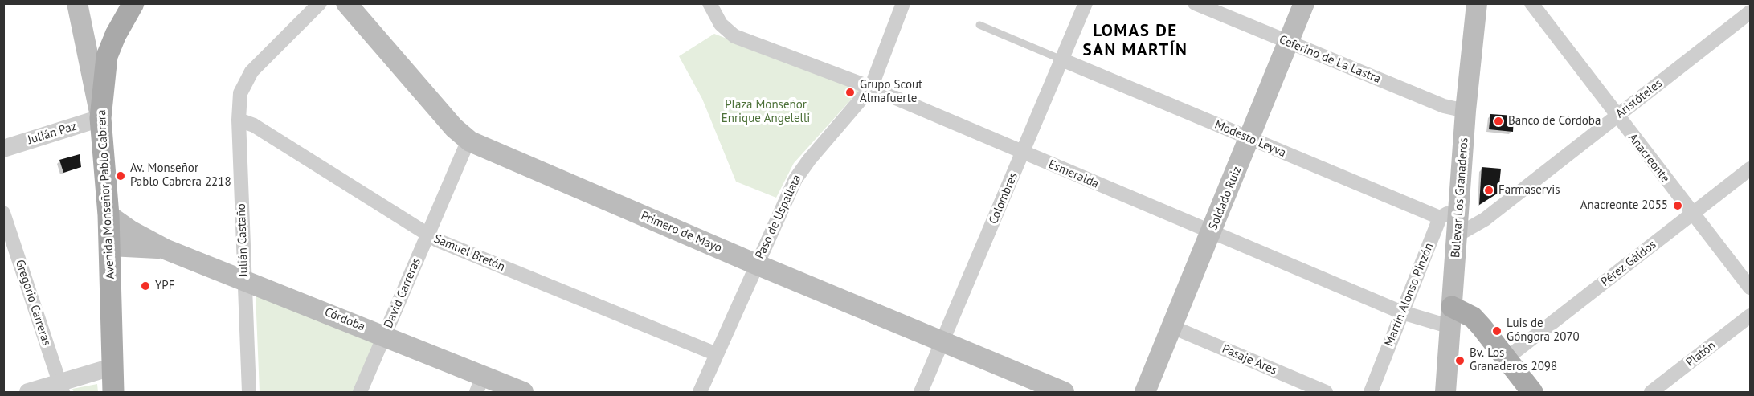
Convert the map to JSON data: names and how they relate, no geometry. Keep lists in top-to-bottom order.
{
  "streets": {
    "main road": [
      "Avenida Monseñor Pablo Cabrera",
      "Bulevar Los Granaderos",
      "Soldado Ruiz",
      "Primero de Mayo",
      "Córdoba"
    ],
    "street": [
      "Ceferino de La Lastra",
      "Aristóteles",
      "Julián Paz",
      "Modesto Leyva",
      "Anacreonte",
      "Esmeralda",
      "Colombres",
      "Paso de Uspallata",
      "Julián Castaño",
      "Samuel Bretón",
      "Pérez Gáldos",
      "David Carreras",
      "Martín Alonso Pinzón",
      "Gregorio Carreras",
      "Platón",
      "Pasaje Ares"
    ]
  },
  "crossings": [
    ["Ceferino de La Lastra", "Bulevar Los Granaderos"],
    ["Ceferino de La Lastra", "Soldado Ruiz"],
    ["Aristóteles", "Anacreonte"],
    ["Aristóteles", "Bulevar Los Granaderos"],
    ["Julián Paz", "Avenida Monseñor Pablo Cabrera"],
    ["Modesto Leyva", "Colombres"],
    ["Modesto Leyva", "Soldado Ruiz"],
    ["Modesto Leyva", "Martín Alonso Pinzón"],
    ["Anacreonte", "Pérez Gáldos"],
    ["Esmeralda", "Bulevar Los Granaderos"],
    ["Esmeralda", "Colombres"],
    ["Esmeralda", "Soldado Ruiz"],
    ["Esmeralda", "Paso de Uspallata"],
    ["Esmeralda", "Martín Alonso Pinzón"],
    ["Avenida Monseñor Pablo Cabrera", "Córdoba"],
    ["Colombres", "Primero de Mayo"],
    ["Soldado Ruiz", "Pasaje Ares"],
    ["Paso de Uspallata", "Primero de Mayo"],
    ["Paso de Uspallata", "Samuel Bretón"],
    ["Primero de Mayo", "David Carreras"],
    ["Julián Castaño", "Samuel Bretón"],
    ["Julián Castaño", "Córdoba"],
    ["Samuel Bretón", "David Carreras"],
    ["David Carreras", "Córdoba"]
  ],
  "districts": ["LOMAS DE SAN MARTÍN"],
  "parks": ["Plaza Monseñor Enrique Angelelli"],
  "places": [
    "Grupo Scout Almafuerte",
    "Banco de Córdoba",
    "Av. Monseñor Pablo Cabrera 2218",
    "Farmaservis",
    "Anacreonte 2055",
    "YPF",
    "Luis de Góngora 2070",
    "Bv. Los Granaderos 2098"
  ]
}
